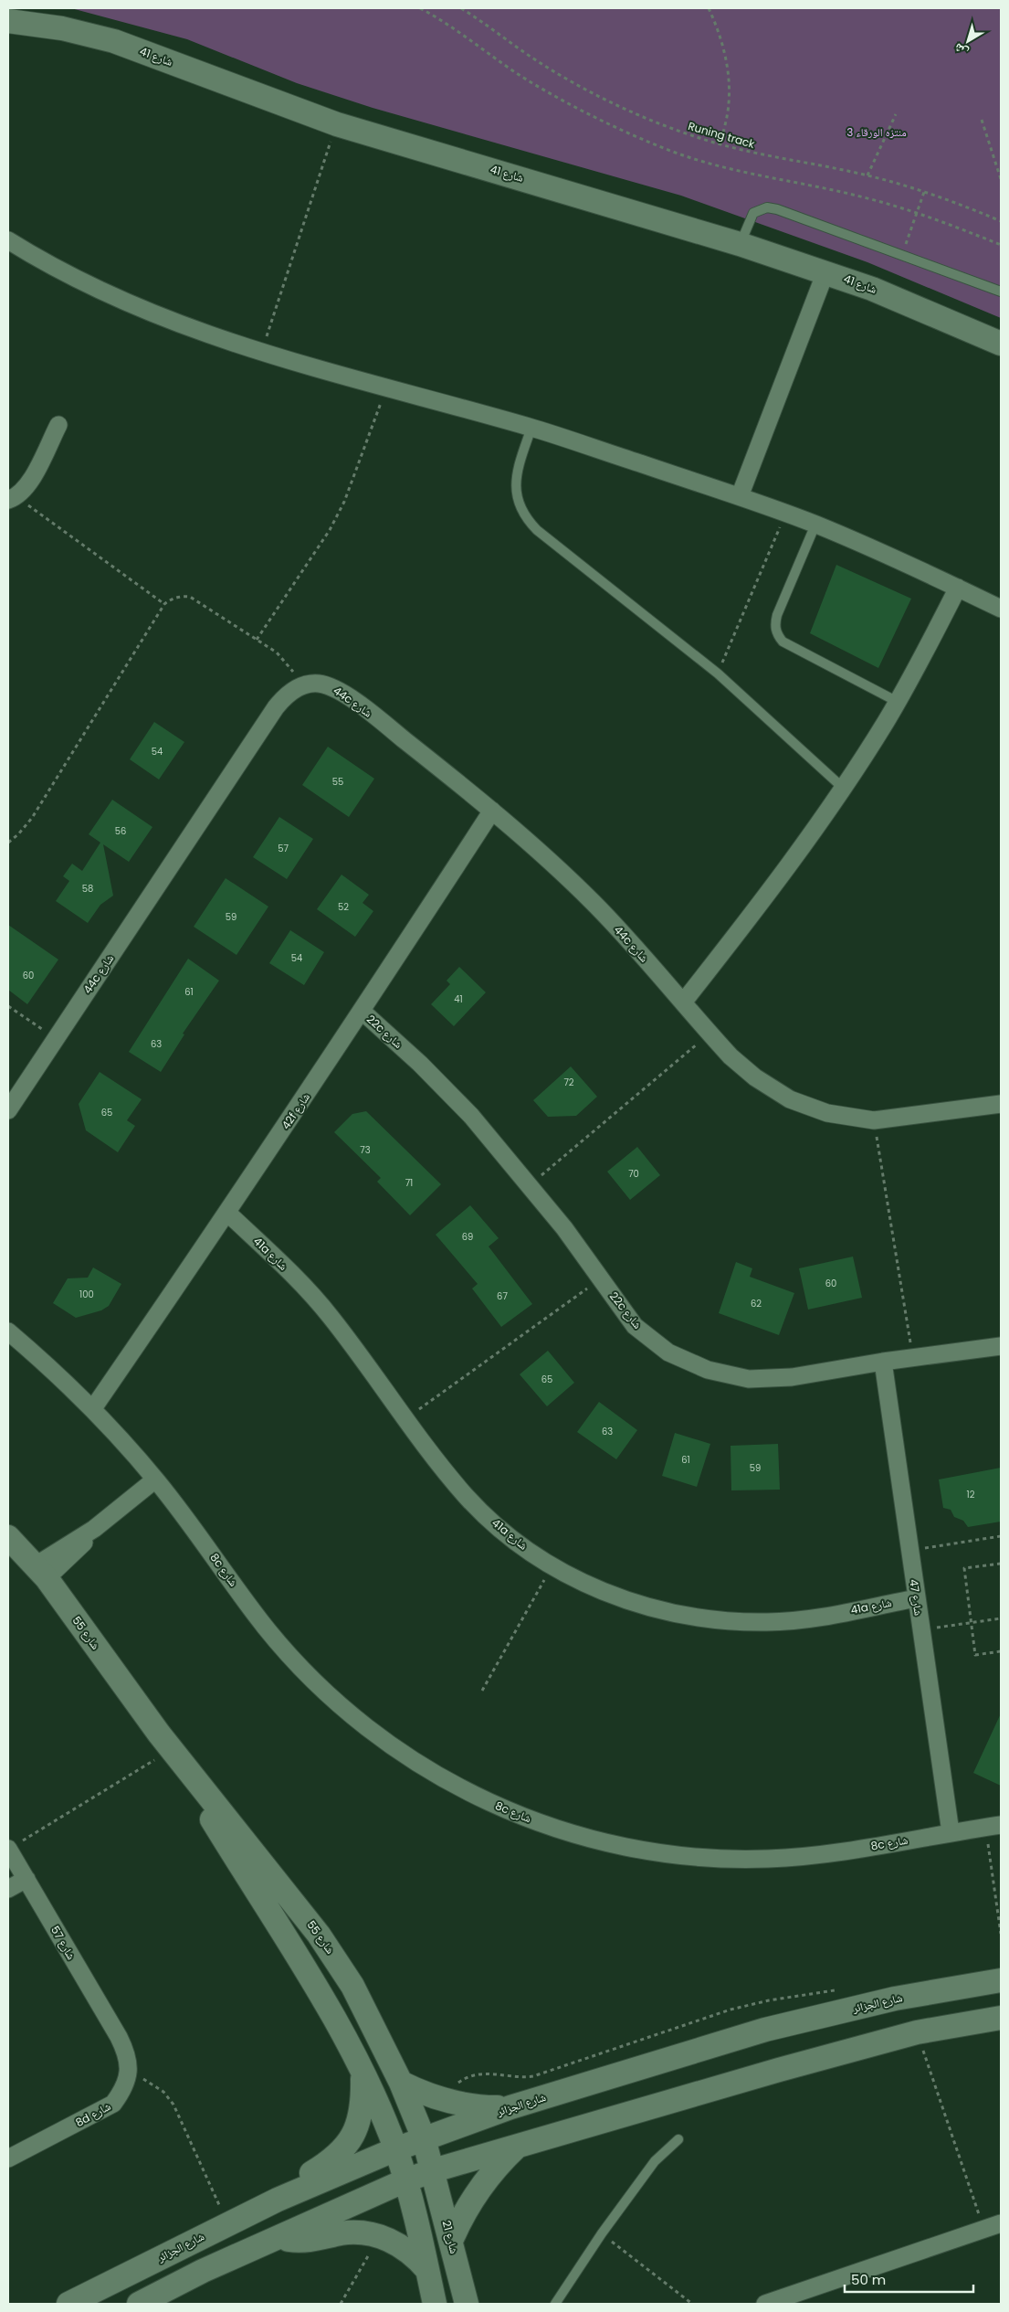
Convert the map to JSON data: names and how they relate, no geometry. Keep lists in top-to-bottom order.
{
  "streets": {
    "street": [
      "شارع 41",
      "44c شارع",
      "22c شارع",
      "42f شارع",
      "41a شارع",
      "8c شارع",
      "شارع 47",
      "شارع 55",
      "شارع 57",
      "شارع الجزائر",
      "8d شارع",
      "شارع 21"
    ],
    "path": ["Runing track"]
  },
  "crossings": [
    ["44c شارع", "42f شارع"],
    ["22c شارع", "42f شارع"],
    ["22c شارع", "شارع 47"],
    ["42f شارع", "41a شارع"],
    ["42f شارع", "8c شارع"],
    ["41a شارع", "شارع 47"],
    ["8c شارع", "شارع 47"],
    ["شارع 55", "شارع الجزائر"],
    ["شارع 55", "شارع 21"],
    ["شارع 57", "8d شارع"]
  ],
  "parks": ["منتزه الورقاء 3"],
  "house_numbers": [
    "54",
    "55",
    "56",
    "57",
    "58",
    "52",
    "59",
    "54",
    "60",
    "61",
    "41",
    "63",
    "72",
    "65",
    "73",
    "70",
    "71",
    "69",
    "60",
    "100",
    "67",
    "62",
    "65",
    "63",
    "61",
    "59",
    "12"
  ],
  "scale_bar": "50 m",
  "north": "bottom left"
}
